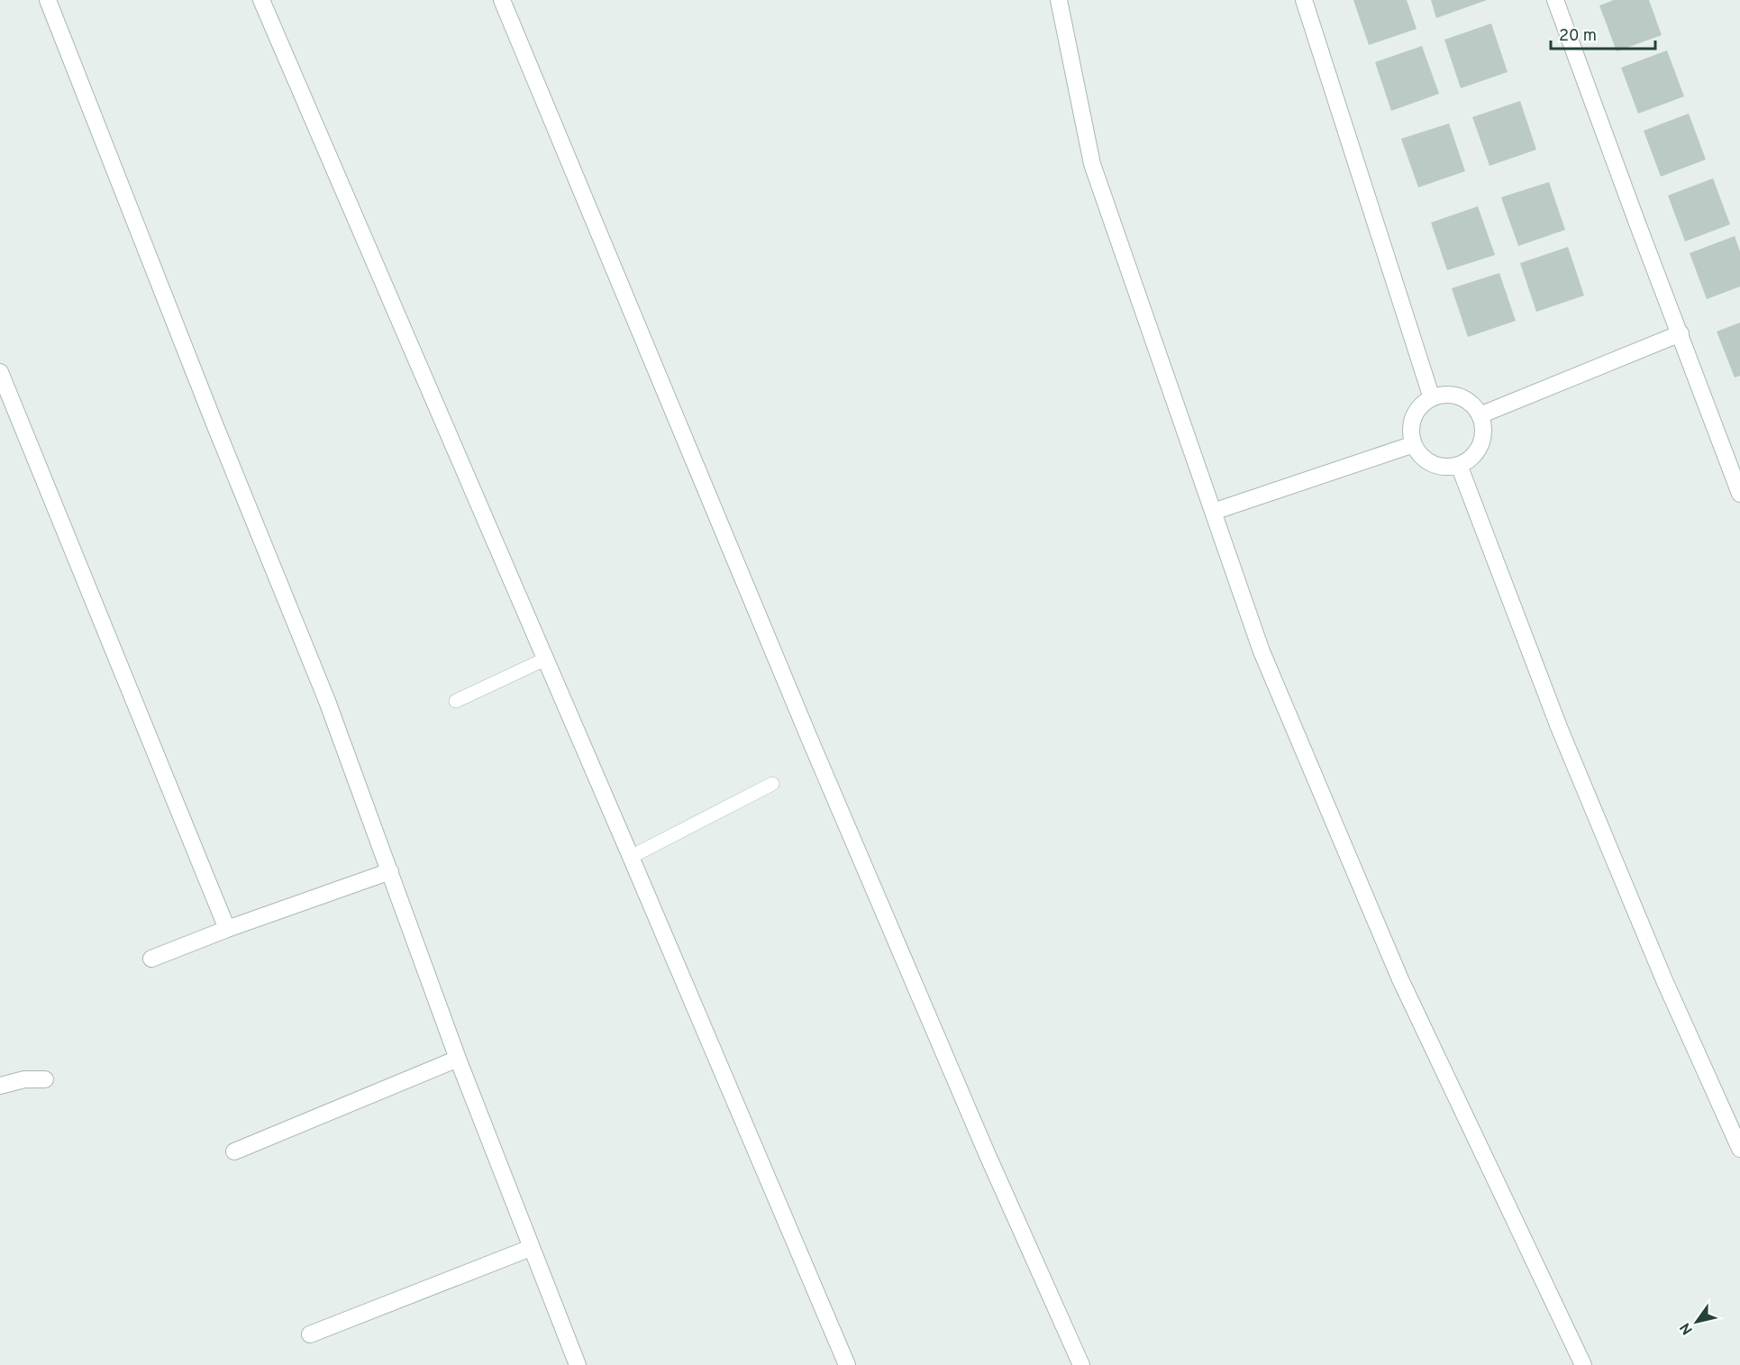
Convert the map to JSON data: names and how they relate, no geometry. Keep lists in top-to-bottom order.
{
  "scale_bar": "20 m",
  "north": "bottom left"
}
